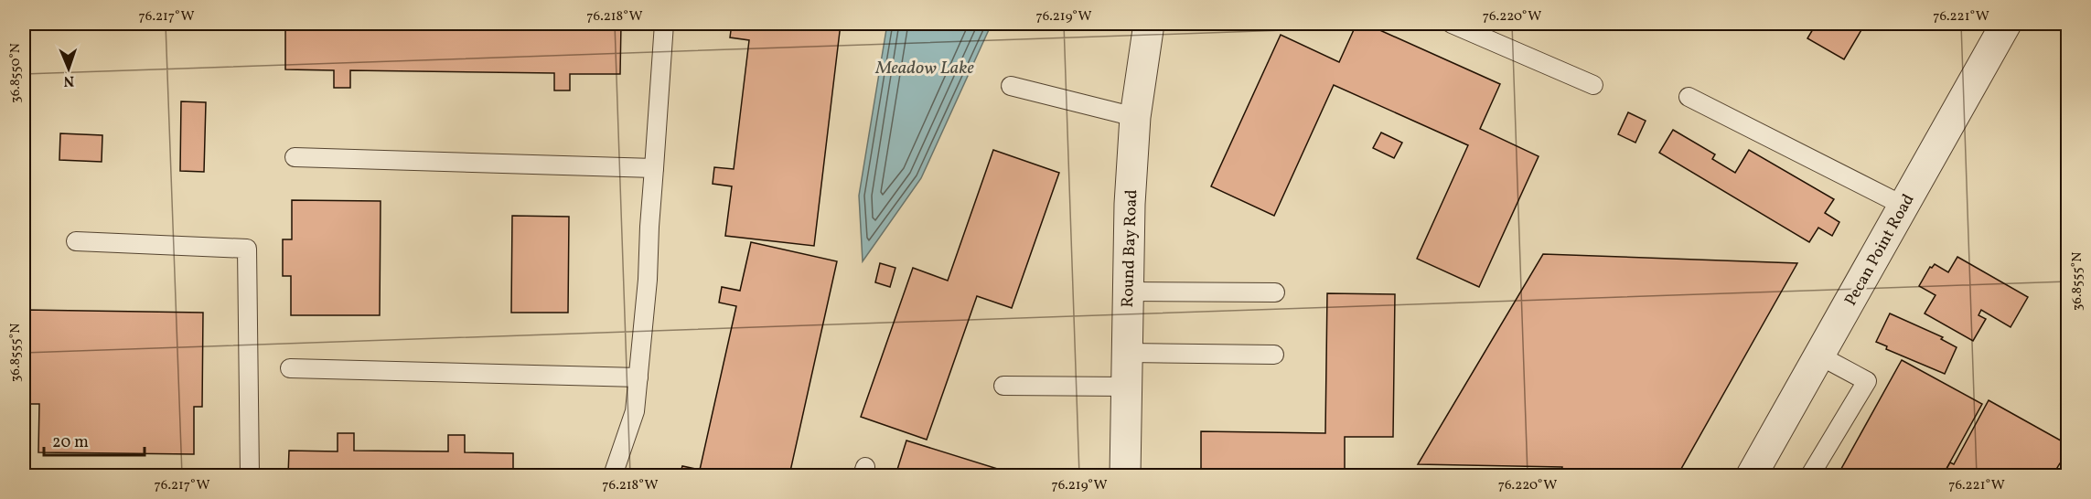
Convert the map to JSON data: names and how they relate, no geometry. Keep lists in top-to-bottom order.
{
  "streets": {
    "street": ["Round Bay Road", "Pecan Point Road"]
  },
  "water": ["Meadow Lake"],
  "scale_bar": "20 m",
  "north": "bottom",
  "coordinates": [
    "76.217°W",
    "76.218°W",
    "76.219°W",
    "76.220°W",
    "76.221°W",
    "36.8550°N",
    "36.8555°N"
  ]
}
